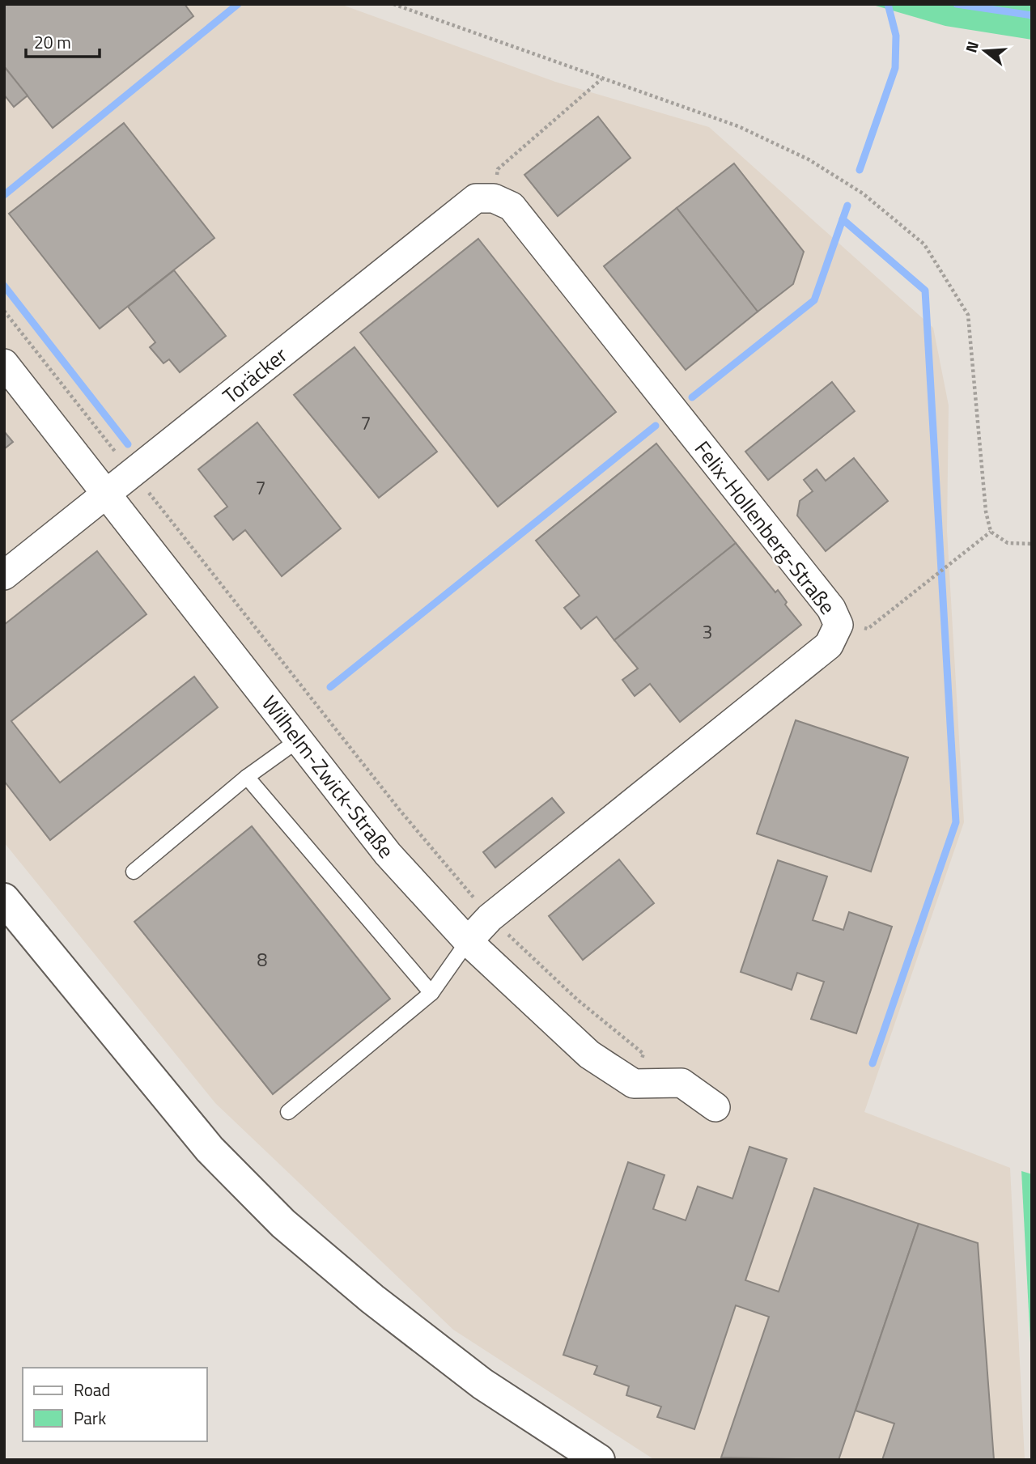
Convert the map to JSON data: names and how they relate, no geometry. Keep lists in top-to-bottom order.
{
  "streets": {
    "street": ["Toräcker", "Felix-Hollenberg-Straße", "Wilhelm-Zwick-Straße"]
  },
  "crossings": [
    ["Toräcker", "Felix-Hollenberg-Straße"],
    ["Toräcker", "Wilhelm-Zwick-Straße"],
    ["Felix-Hollenberg-Straße", "Wilhelm-Zwick-Straße"]
  ],
  "house_numbers": [
    "7",
    "7",
    "3",
    "8"
  ],
  "legend": ["Road", "Park"],
  "scale_bar": "20 m",
  "north": "left"
}
